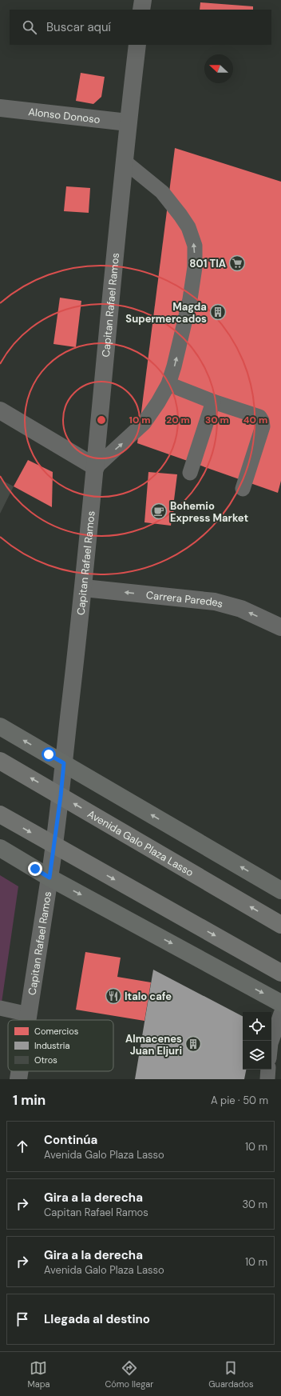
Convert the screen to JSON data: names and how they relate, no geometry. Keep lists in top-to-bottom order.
{
  "streets": {
    "main road": ["Avenida Galo Plaza Lasso"],
    "street": ["Alonso Donoso", "Capitan Rafael Ramos", "Carrera Paredes"]
  },
  "crossings": [
    ["Alonso Donoso", "Capitan Rafael Ramos"],
    ["Capitan Rafael Ramos", "Carrera Paredes"],
    ["Capitan Rafael Ramos", "Avenida Galo Plaza Lasso"]
  ],
  "one_way": ["Carrera Paredes"],
  "places": {
    "supermarket": ["801 TIA"],
    "building": ["Magda Supermercados", "Almacenes Juan Eljuri"],
    "cafe": ["Bohemio Express Market"],
    "restaurant": ["Italo cafe"]
  },
  "legend": ["Comercios", "Industria", "Otros"],
  "north": "left",
  "page": {
    "search": "Buscar aquí",
    "heading": ["1 min", "A pie · 50 m"],
    "list": [
      ["Continúa", "Avenida Galo Plaza Lasso", "10 m"],
      ["Gira a la derecha", "Capitan Rafael Ramos", "30 m"],
      ["Gira a la derecha", "Avenida Galo Plaza Lasso", "10 m"],
      "Llegada al destino"
    ],
    "nav": ["Mapa", "Cómo llegar", "Guardados"]
  },
  "rings": [
    "10 m",
    "20 m",
    "30 m",
    "40 m"
  ]
}
